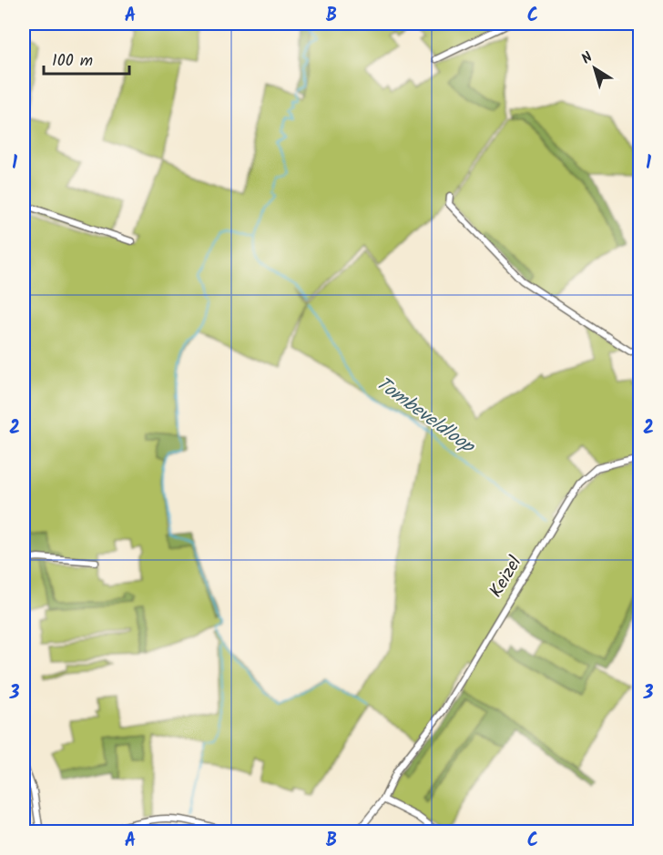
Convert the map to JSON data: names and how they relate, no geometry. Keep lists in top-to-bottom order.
{
  "streets": {
    "street": ["Keizel"]
  },
  "water": ["Tombeveldloop"],
  "scale_bar": "100 m",
  "north": "top left",
  "grid": {
    "columns": ["A", "B", "C"],
    "rows": ["1", "2", "3"]
  }
}
